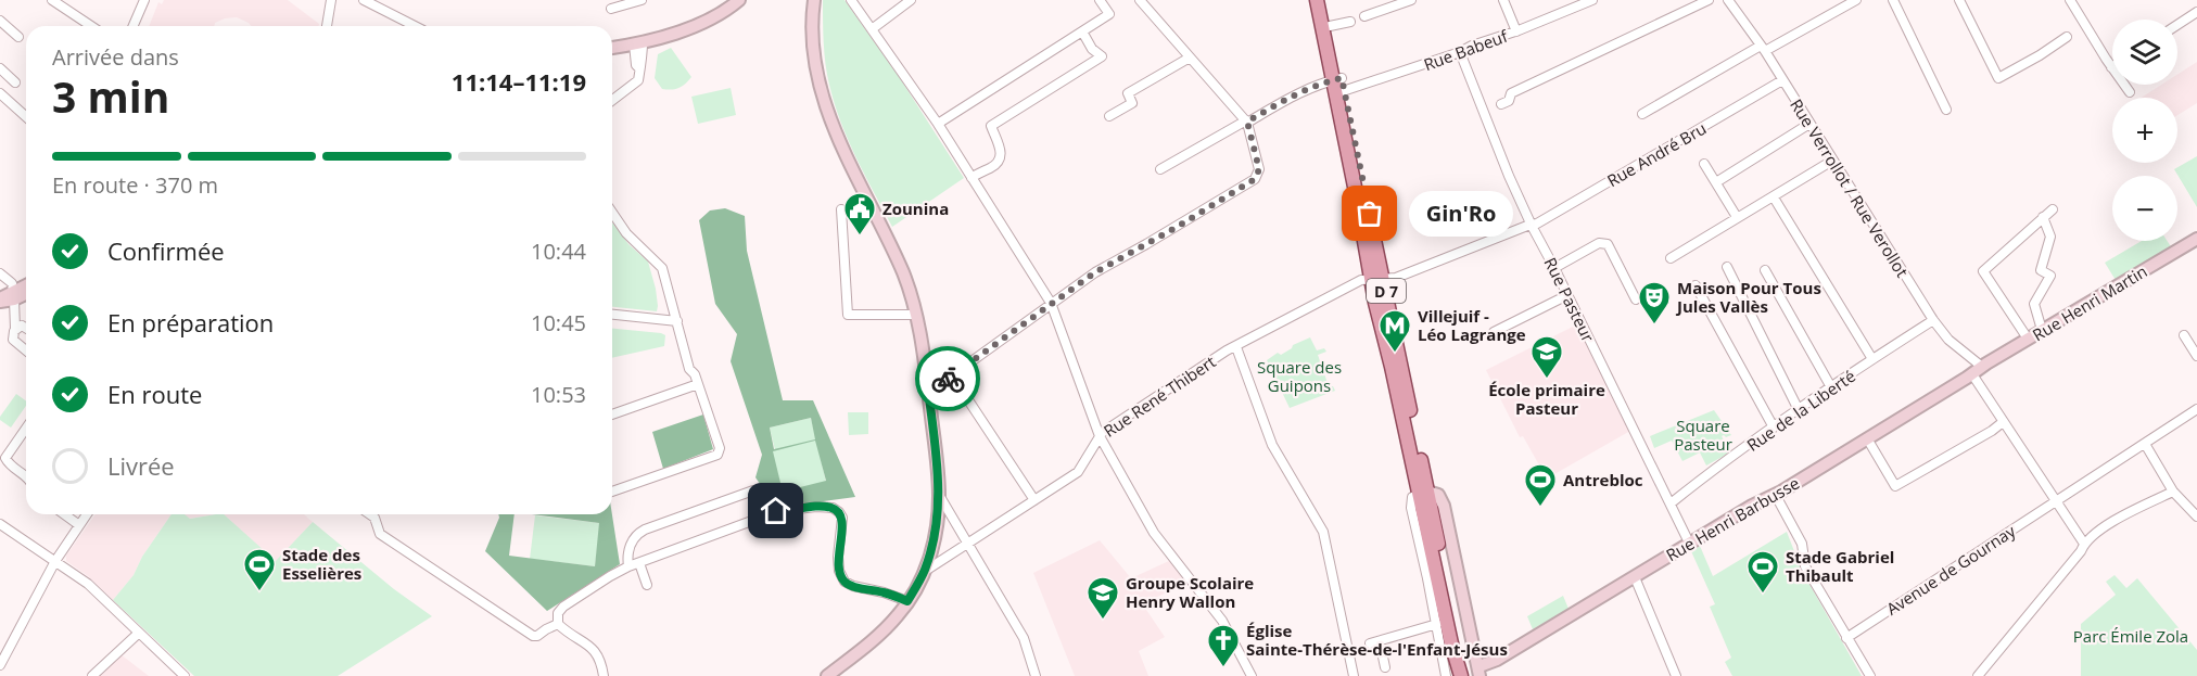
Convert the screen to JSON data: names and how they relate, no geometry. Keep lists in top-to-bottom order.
{
  "streets": {
    "main road": ["D 7", "Rue Henri Martin", "Rue Henri Barbusse"],
    "street": [
      "Rue Babeuf",
      "Rue André Bru",
      "Rue Verrollot / Rue Verollot",
      "Rue Pasteur",
      "Rue René Thibert",
      "Rue de la Liberté",
      "Avenue de Gournay"
    ]
  },
  "crossings": [
    ["Rue Babeuf", "D 7"],
    ["Rue Babeuf", "Rue Pasteur"],
    ["Rue André Bru", "Rue Verrollot / Rue Verollot"],
    ["Rue André Bru", "D 7"],
    ["Rue André Bru", "Rue Pasteur"],
    ["Rue André Bru", "Rue René Thibert"],
    ["Rue Verrollot / Rue Verollot", "Rue Henri Martin"],
    ["Rue Verrollot / Rue Verollot", "Rue de la Liberté"],
    ["Rue Verrollot / Rue Verollot", "Rue Henri Barbusse"],
    ["D 7", "Rue René Thibert"],
    ["Rue Pasteur", "Rue de la Liberté"],
    ["Rue Pasteur", "Rue Henri Barbusse"],
    ["Rue Henri Martin", "Rue Henri Barbusse"]
  ],
  "parks": ["Square des Guipons", "Square Pasteur", "Parc Émile Zola"],
  "places": {
    "other": ["Gin'Ro"],
    "public building": ["Zounina"],
    "theatre": ["Maison Pour Tous Jules Vallès"],
    "metro station": ["Villejuif - Léo Lagrange"],
    "school or university": ["École primaire Pasteur", "Groupe Scolaire Henry Wallon"],
    "sports": ["Antrebloc", "Stade des Esselières", "Stade Gabriel Thibault"],
    "church": ["Église Sainte-Thérèse-de-l'Enfant-Jésus"]
  },
  "page": {
    "map_buttons": ["+", "−"],
    "heading": ["3 min", "Arrivée dans", "11:14–11:19"],
    "bar": "En route · 370 m",
    "bubble": "Gin'Ro",
    "list": [
      ["Confirmée", "10:44"],
      ["En préparation", "10:45"],
      ["En route", "10:53"],
      "Livrée"
    ]
  }
}
